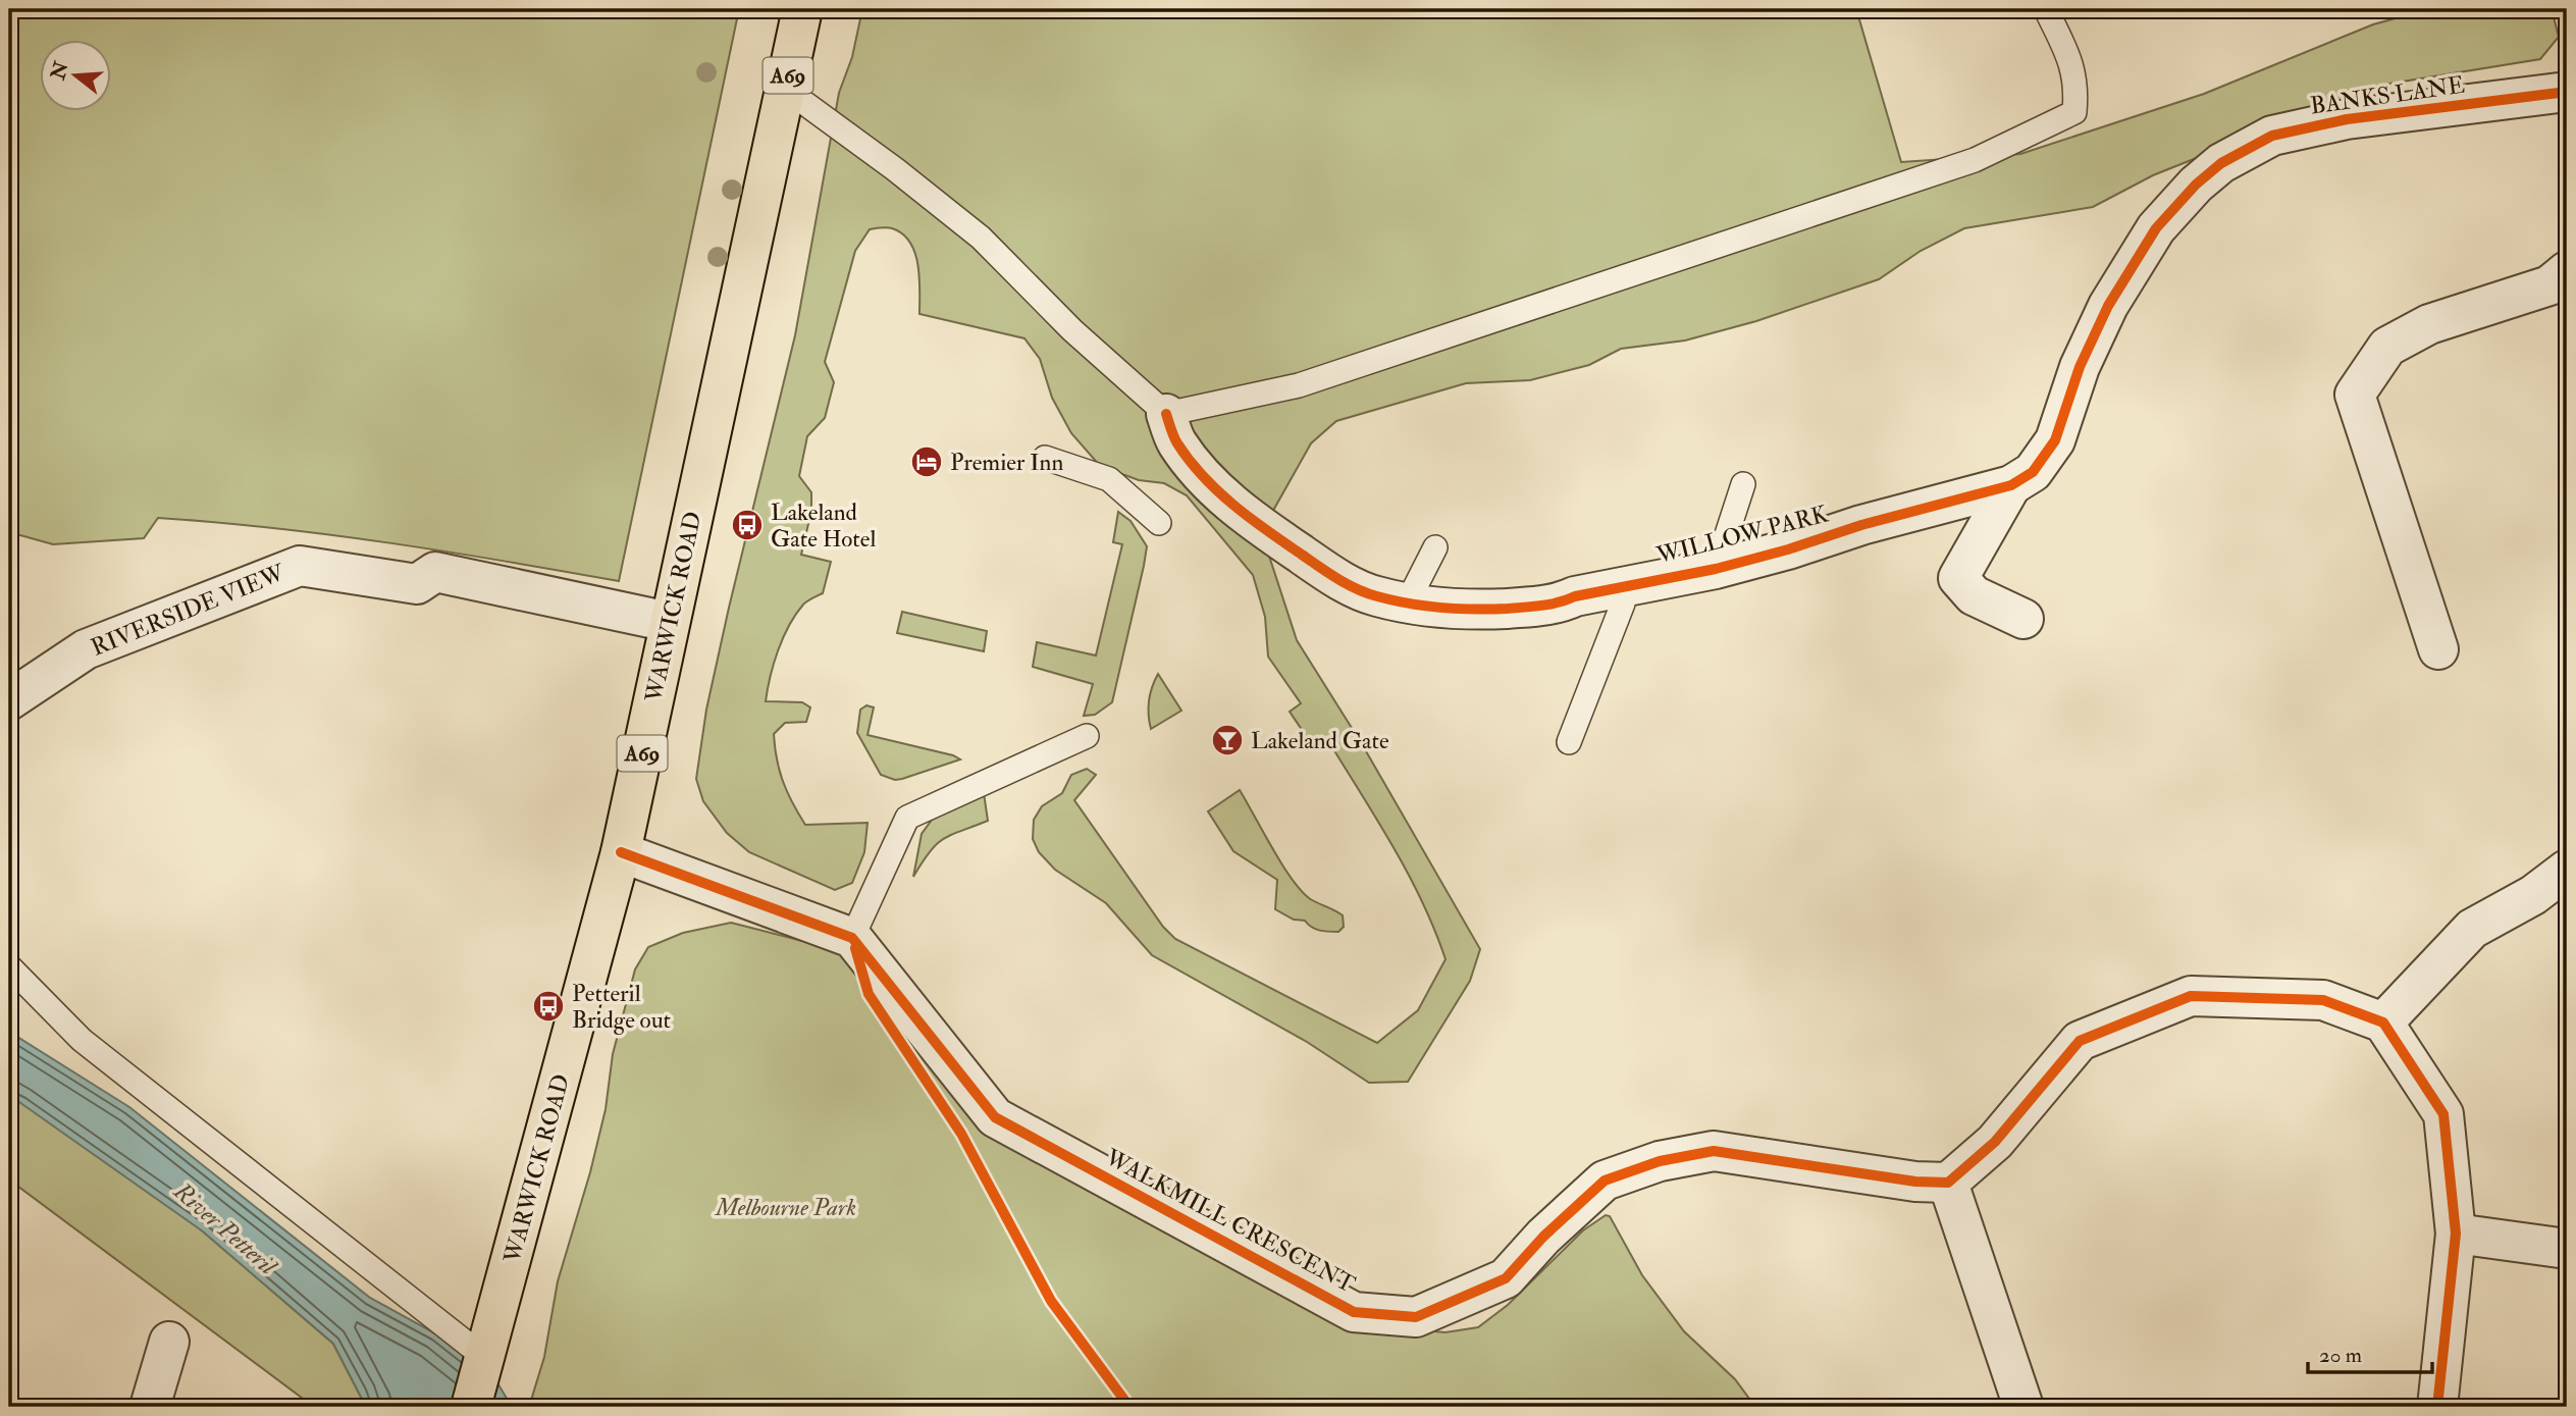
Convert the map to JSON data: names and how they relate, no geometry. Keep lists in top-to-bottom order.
{
  "streets": {
    "main road": ["A69", "WARWICK ROAD"],
    "street": [
      "BANKS LANE",
      "WILLOW PARK",
      "RIVERSIDE VIEW",
      "WALKMILL CRESCENT"
    ]
  },
  "crossings": [
    ["BANKS LANE", "WILLOW PARK"],
    ["WARWICK ROAD", "RIVERSIDE VIEW"]
  ],
  "water": ["River Petteril"],
  "parks": ["Melbourne Park"],
  "places": {
    "hotel": ["Premier Inn"],
    "bus stop": ["Lakeland Gate Hotel", "Petteril Bridge out"],
    "bar": ["Lakeland Gate"]
  },
  "scale_bar": "20 m",
  "north": "left"
}
